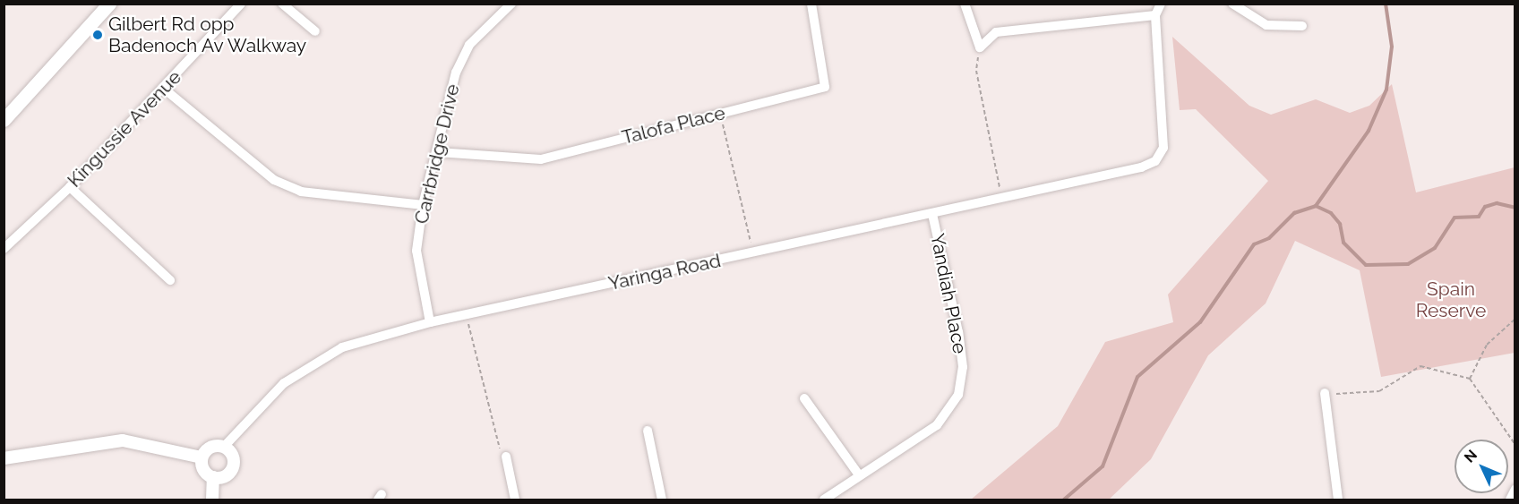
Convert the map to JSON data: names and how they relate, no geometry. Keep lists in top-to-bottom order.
{
  "streets": {
    "street": [
      "Talofa Place",
      "Kingussie Avenue",
      "Carrbridge Drive",
      "Yaringa Road",
      "Yandiah Place"
    ]
  },
  "crossings": [
    ["Talofa Place", "Carrbridge Drive"],
    ["Carrbridge Drive", "Yaringa Road"],
    ["Yaringa Road", "Yandiah Place"]
  ],
  "parks": ["Spain Reserve"],
  "places": ["Gilbert Rd opp Badenoch Av Walkway"],
  "north": "top left"
}
